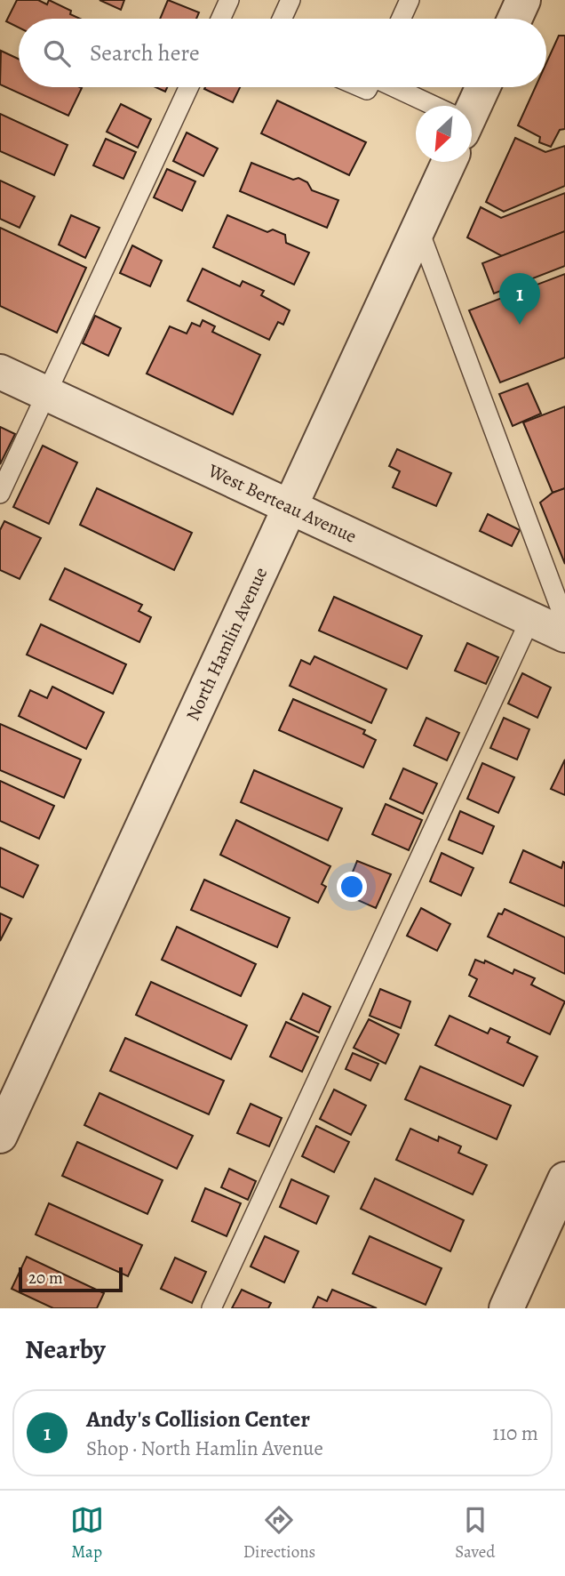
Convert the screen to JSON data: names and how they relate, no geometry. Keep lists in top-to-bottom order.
{
  "streets": {
    "street": ["West Berteau Avenue", "North Hamlin Avenue"]
  },
  "crossings": [
    ["West Berteau Avenue", "North Hamlin Avenue"]
  ],
  "scale_bar": "20 m",
  "north": "bottom left",
  "page": {
    "search": "Search here",
    "pins": "1",
    "scale": "20 m",
    "heading": "Nearby",
    "list": [
      {
        "mark": "1",
        "name": "Andy's Collision Center",
        "note": "Shop · North Hamlin Avenue",
        "value": "110 m"
      }
    ],
    "nav": ["Map", "Directions", "Saved"]
  }
}
